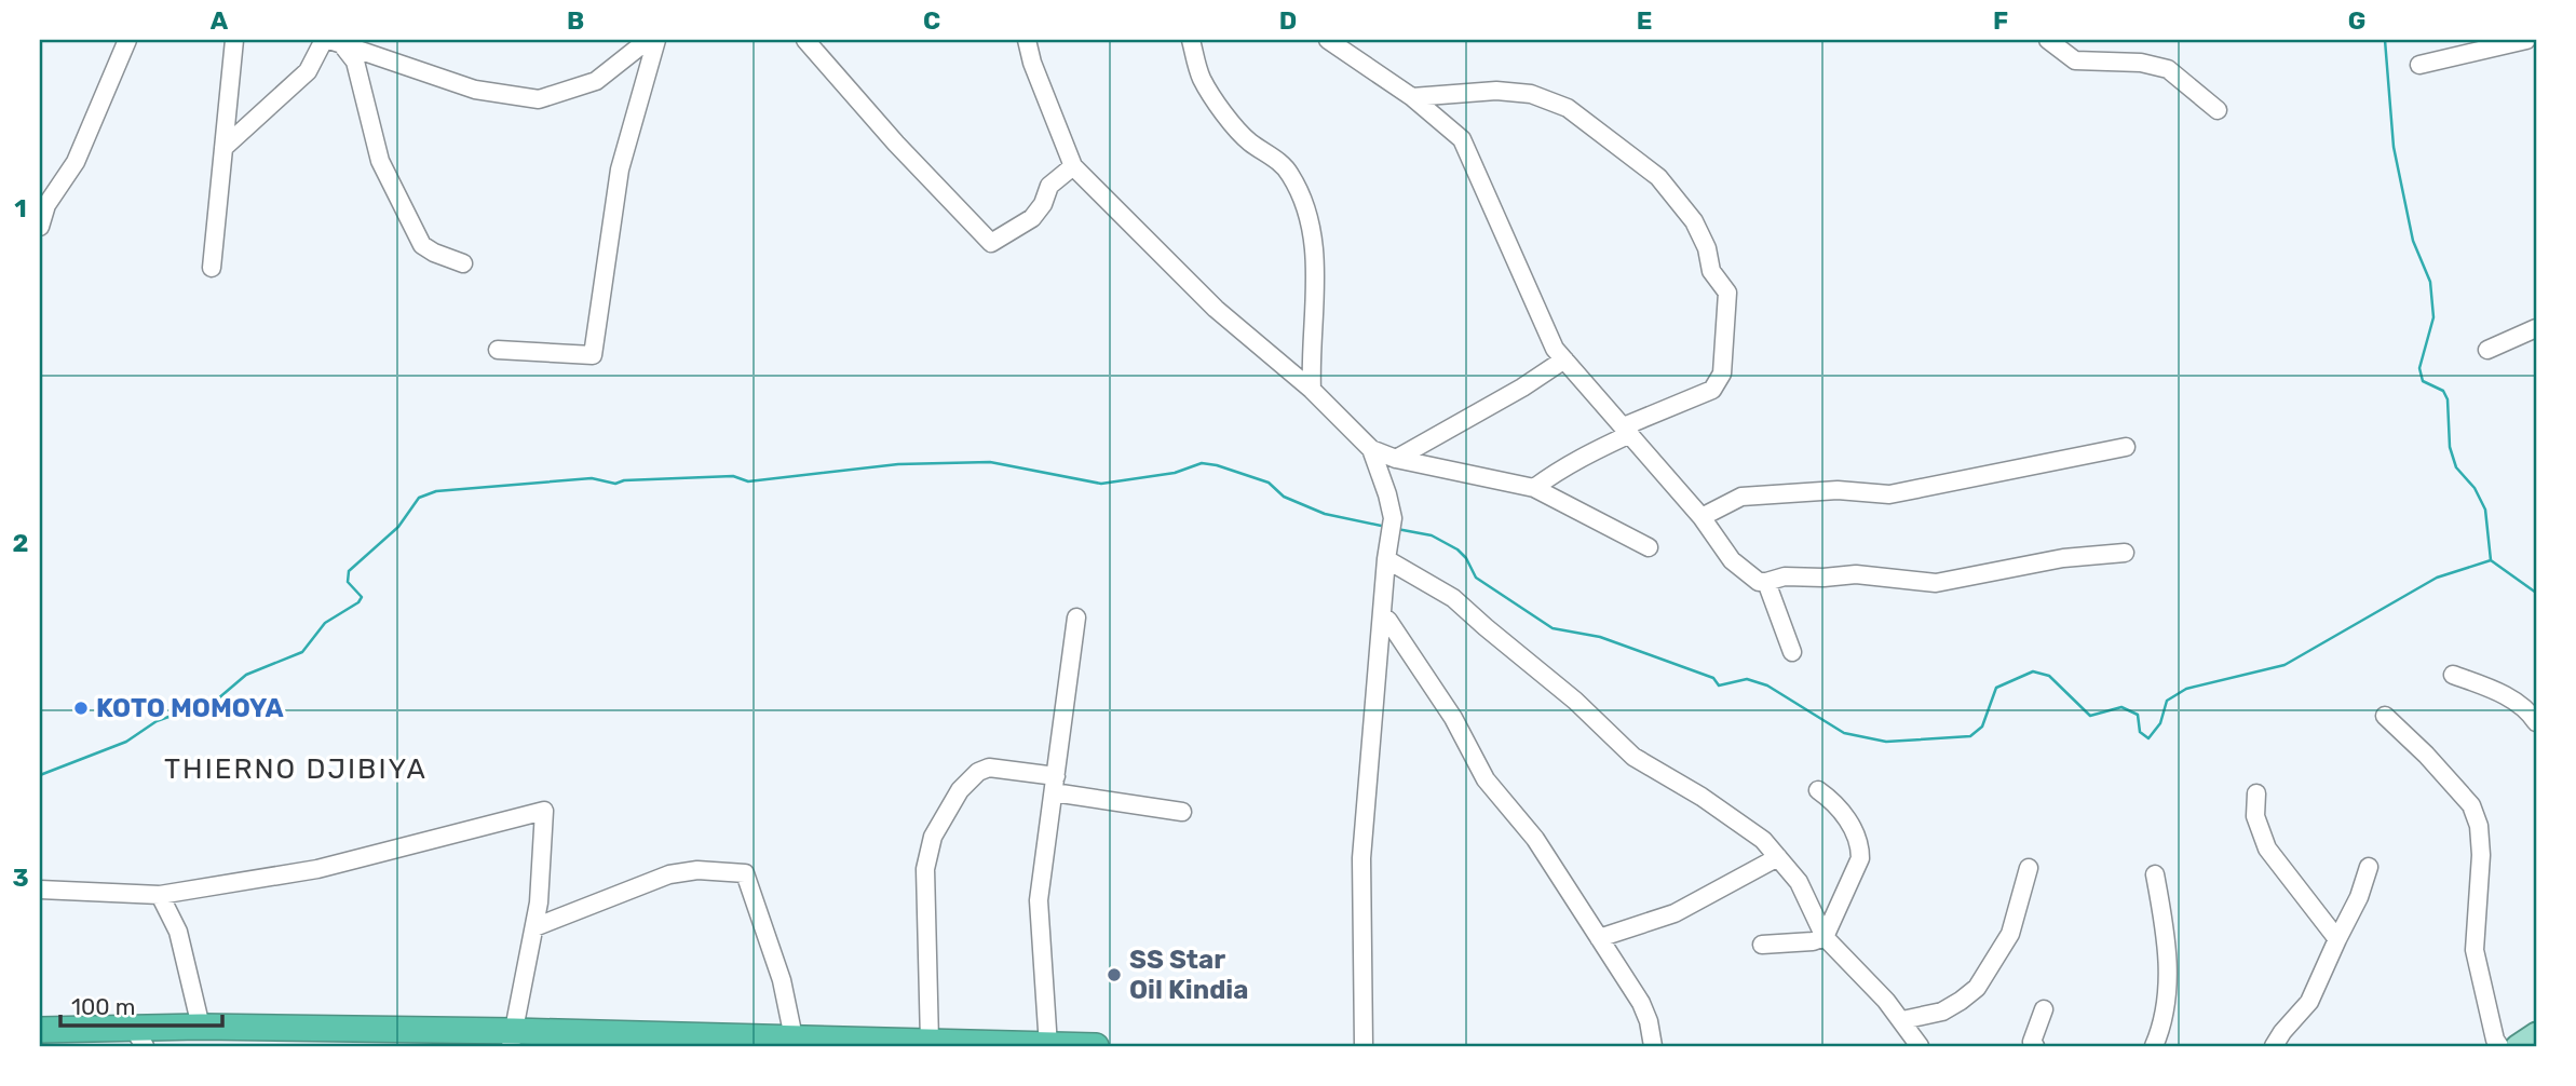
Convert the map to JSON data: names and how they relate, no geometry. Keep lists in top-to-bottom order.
{
  "districts": ["THIERNO DJIBIYA"],
  "places": ["KOTO MOMOYA", "SS Star Oil Kindia"],
  "scale_bar": "100 m",
  "grid": {
    "columns": [
      "A",
      "B",
      "C",
      "D",
      "E",
      "F",
      "G"
    ],
    "rows": ["1", "2", "3"]
  }
}
